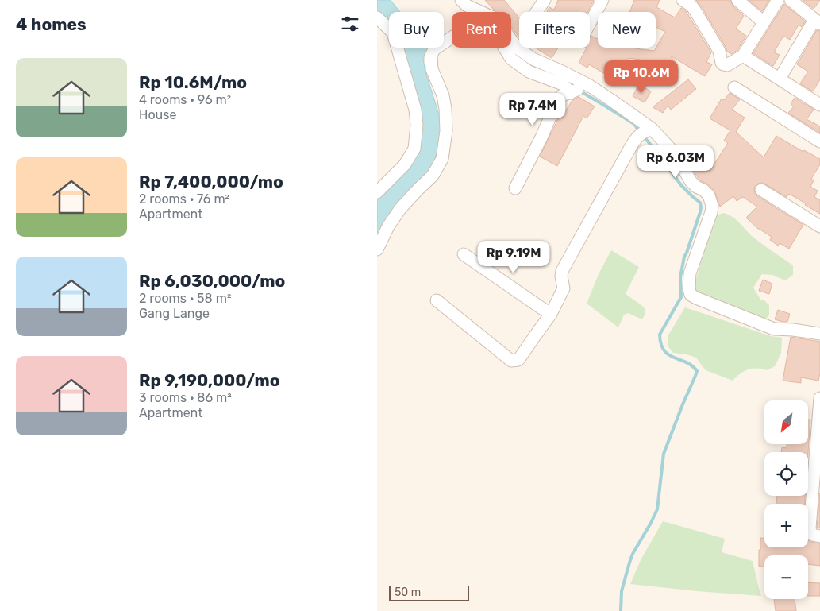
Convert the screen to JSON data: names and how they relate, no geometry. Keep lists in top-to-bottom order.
{
  "scale_bar": "50 m",
  "north": "bottom left",
  "page": {
    "heading": "4 homes",
    "chip": [
      "Buy",
      "Rent",
      "Filters",
      "New"
    ],
    "list": [
      {
        "name": "Rp 10.6M/mo",
        "note": "4 rooms · 96 m² · House"
      },
      {
        "name": "Rp 7,400,000/mo",
        "note": "2 rooms · 76 m² · Apartment"
      },
      {
        "name": "Rp 6,030,000/mo",
        "note": "2 rooms · 58 m² · Gang Lange"
      },
      {
        "name": "Rp 9,190,000/mo",
        "note": "3 rooms · 86 m² · Apartment"
      }
    ],
    "price": [
      "Rp 10.6M",
      "Rp 7.4M",
      "Rp 6.03M",
      "Rp 9.19M"
    ],
    "map_buttons": ["+", "−"],
    "scale": "50 m"
  }
}
